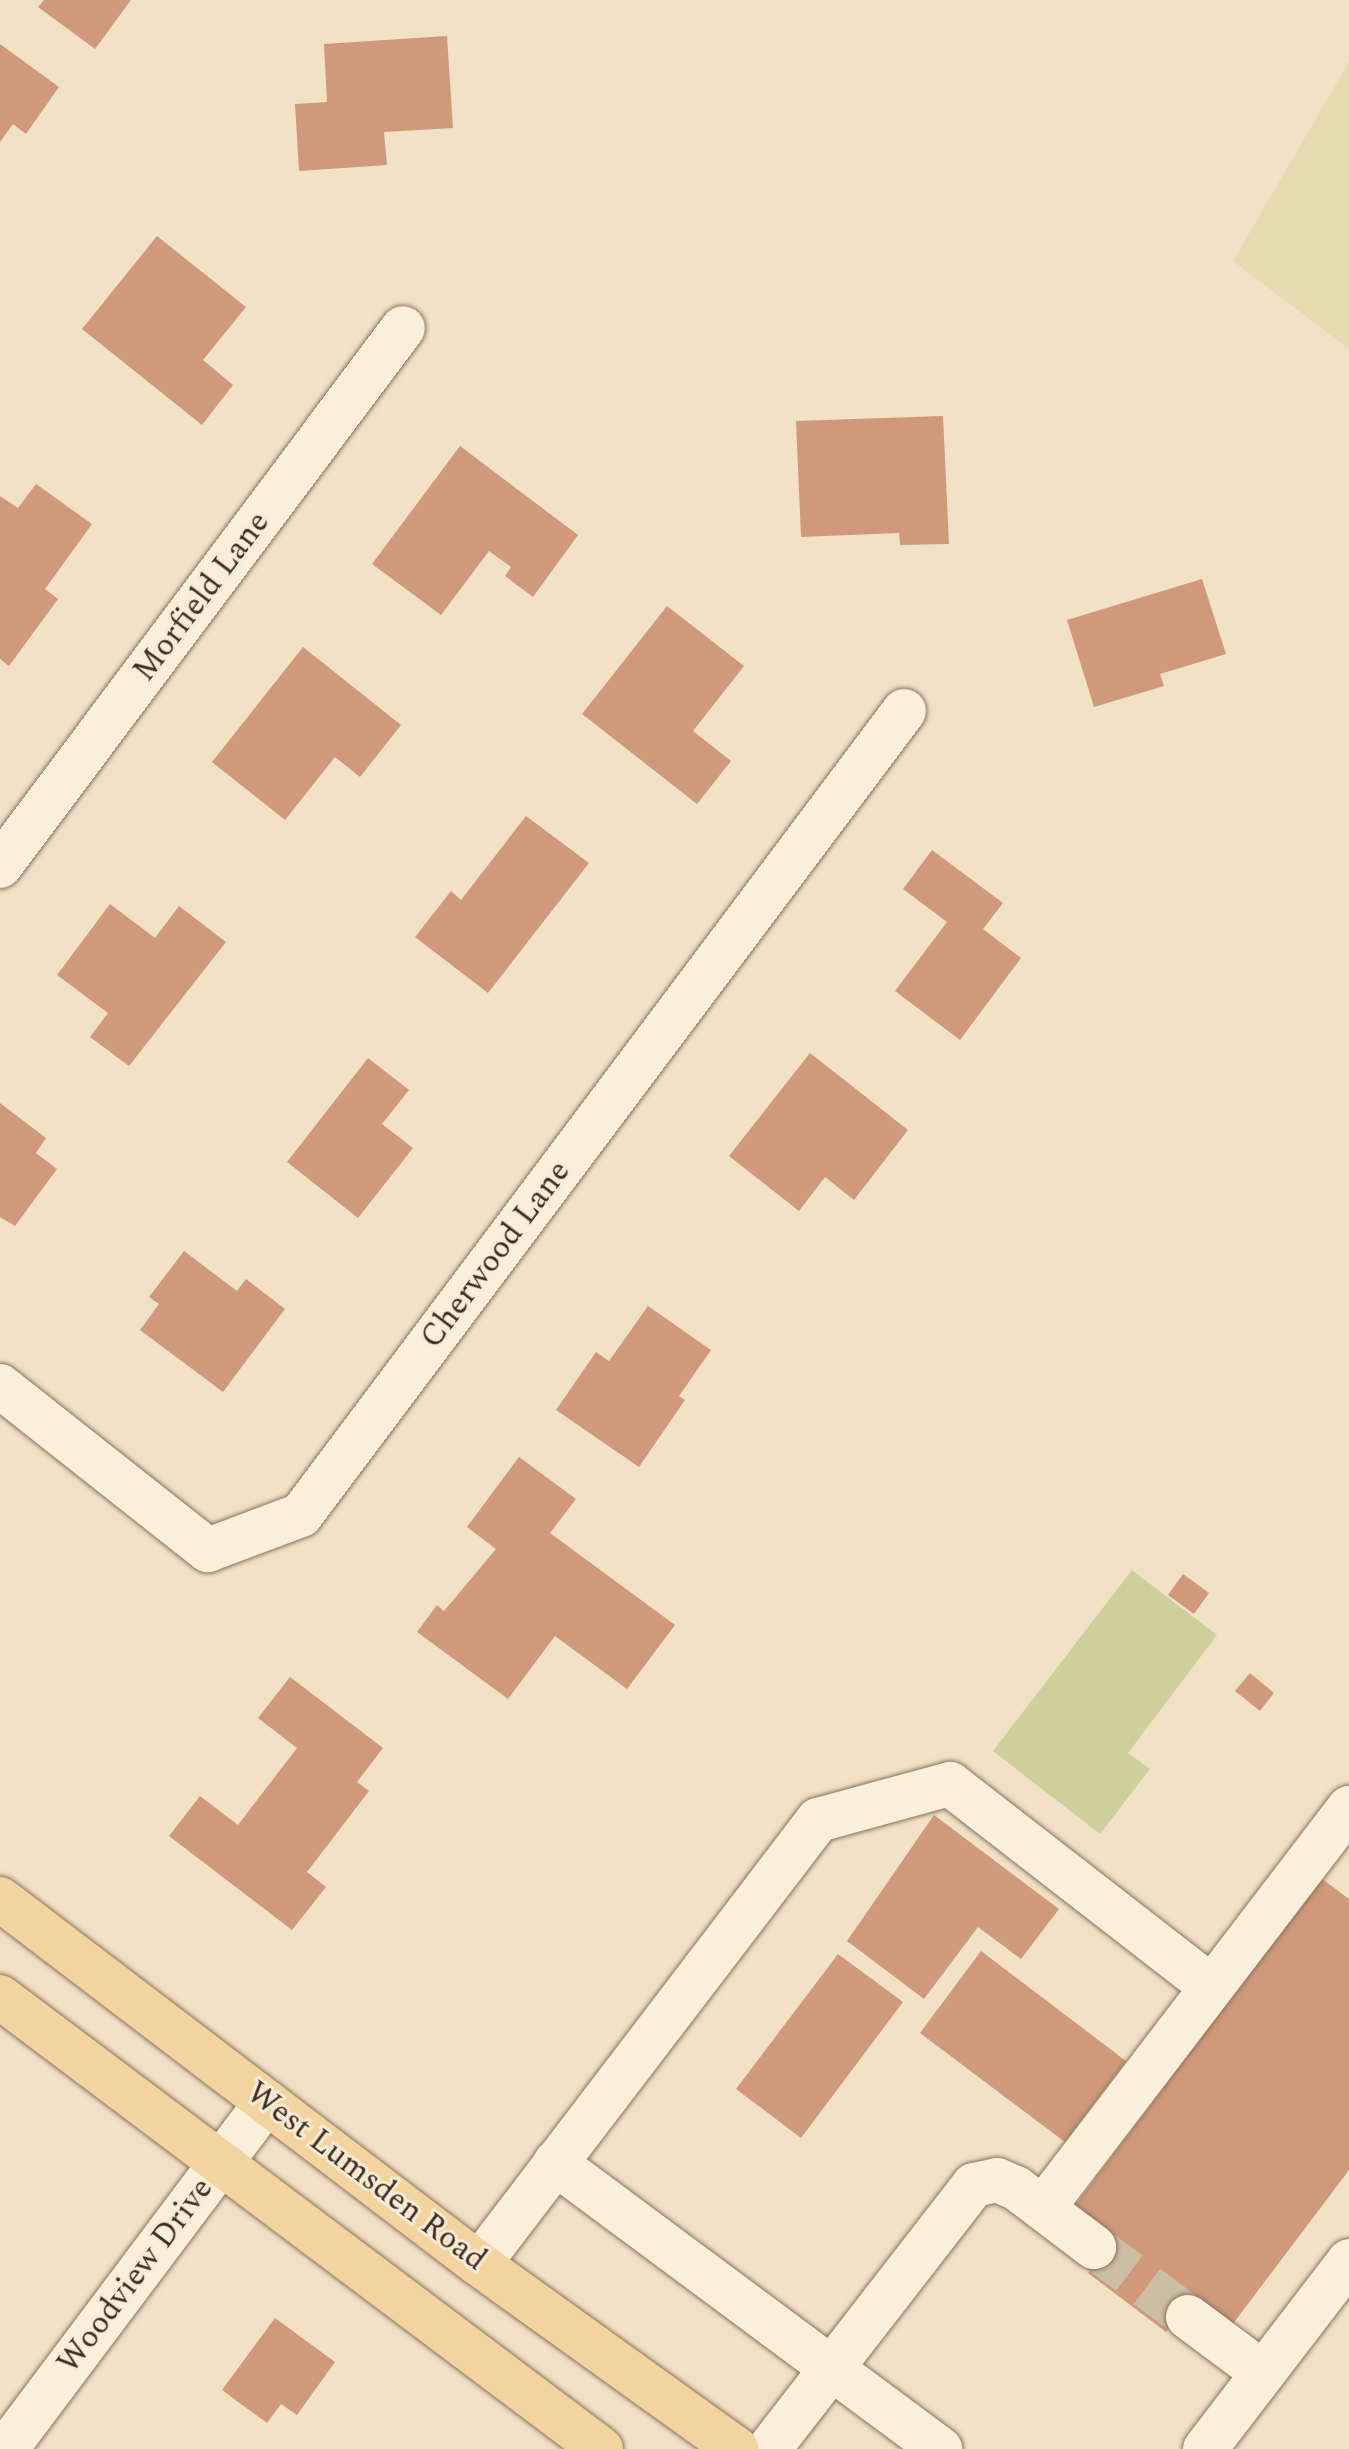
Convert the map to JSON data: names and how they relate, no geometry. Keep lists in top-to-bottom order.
{
  "streets": {
    "main road": ["West Lumsden Road"],
    "street": ["Morfield Lane", "Cherwood Lane", "Woodview Drive"]
  },
  "crossings": [
    ["West Lumsden Road", "Woodview Drive"]
  ]
}
